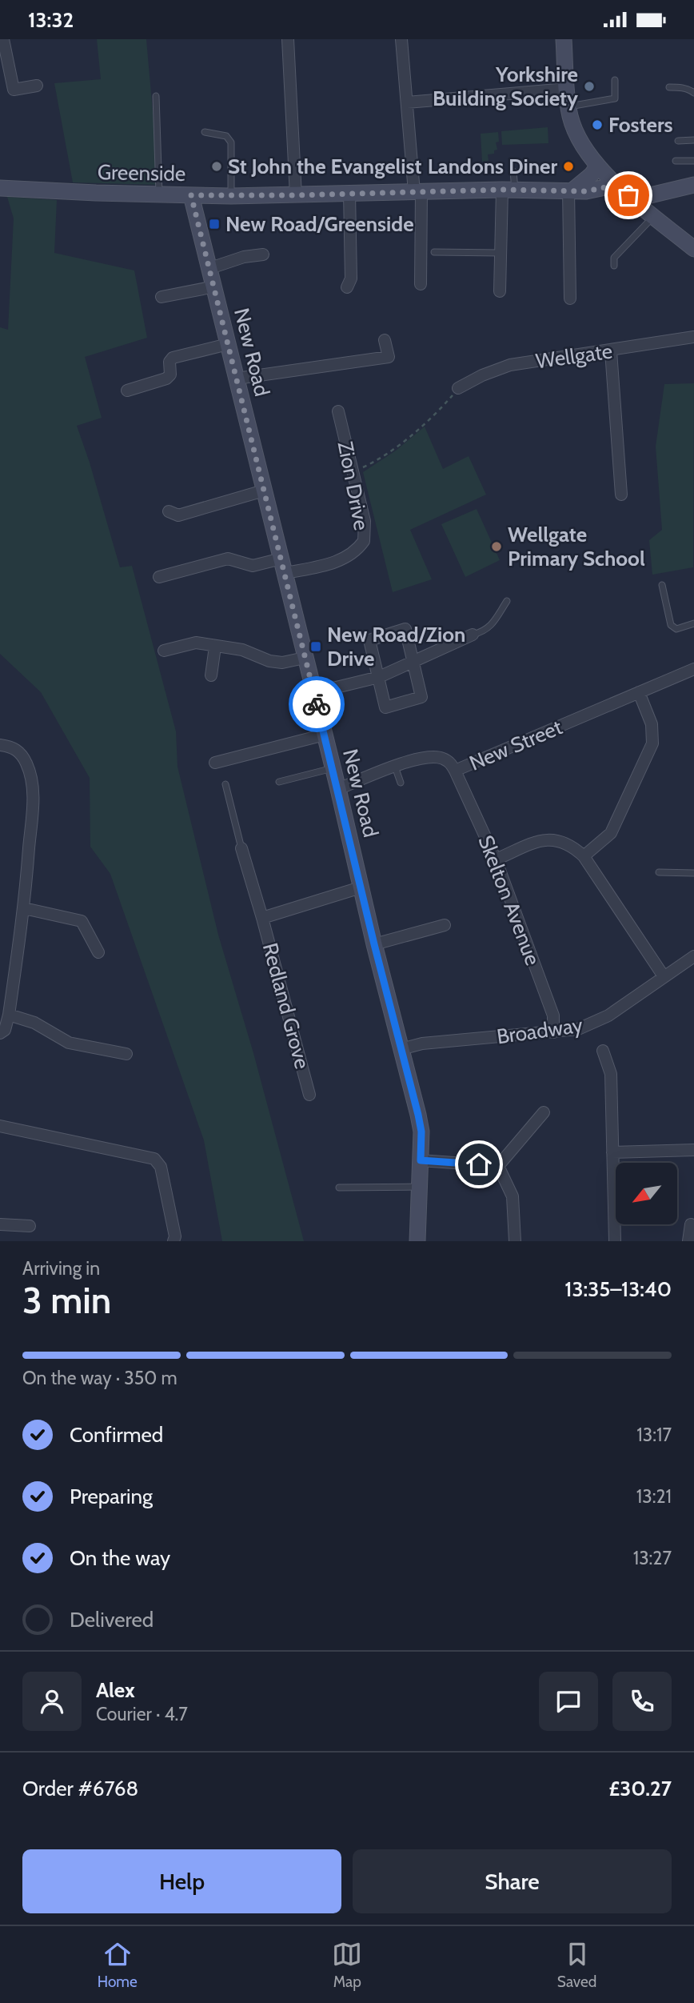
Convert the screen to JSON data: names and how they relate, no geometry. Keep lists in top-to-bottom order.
{
  "streets": {
    "street": [
      "Greenside",
      "New Road",
      "Wellgate",
      "Zion Drive",
      "New Street",
      "Skelton Avenue",
      "Redland Grove",
      "Broadway"
    ]
  },
  "crossings": [
    ["Greenside", "New Road"],
    ["New Road", "Zion Drive"],
    ["New Road", "New Street"],
    ["New Road", "Broadway"],
    ["New Street", "Skelton Avenue"],
    ["Skelton Avenue", "Broadway"]
  ],
  "places": {
    "other": [
      "Yorkshire Building Society",
      "Fosters",
      "St John the Evangelist",
      "Landons Diner",
      "Wellgate Primary School"
    ],
    "transit": ["New Road/Greenside", "New Road/Zion Drive"]
  },
  "north": "bottom left",
  "page": {
    "status": "13:32",
    "heading": ["3 min", "Arriving in", "13:35–13:40"],
    "panel": [
      "Alex",
      "Courier · 4.7",
      "Order #6768",
      "£30.27"
    ],
    "bar": "On the way · 350 m",
    "list": [
      ["Confirmed", "13:17"],
      ["Preparing", "13:21"],
      ["On the way", "13:27"],
      "Delivered"
    ],
    "buttons": ["Help", "Share"],
    "tabs": ["Home", "Map", "Saved"]
  }
}
